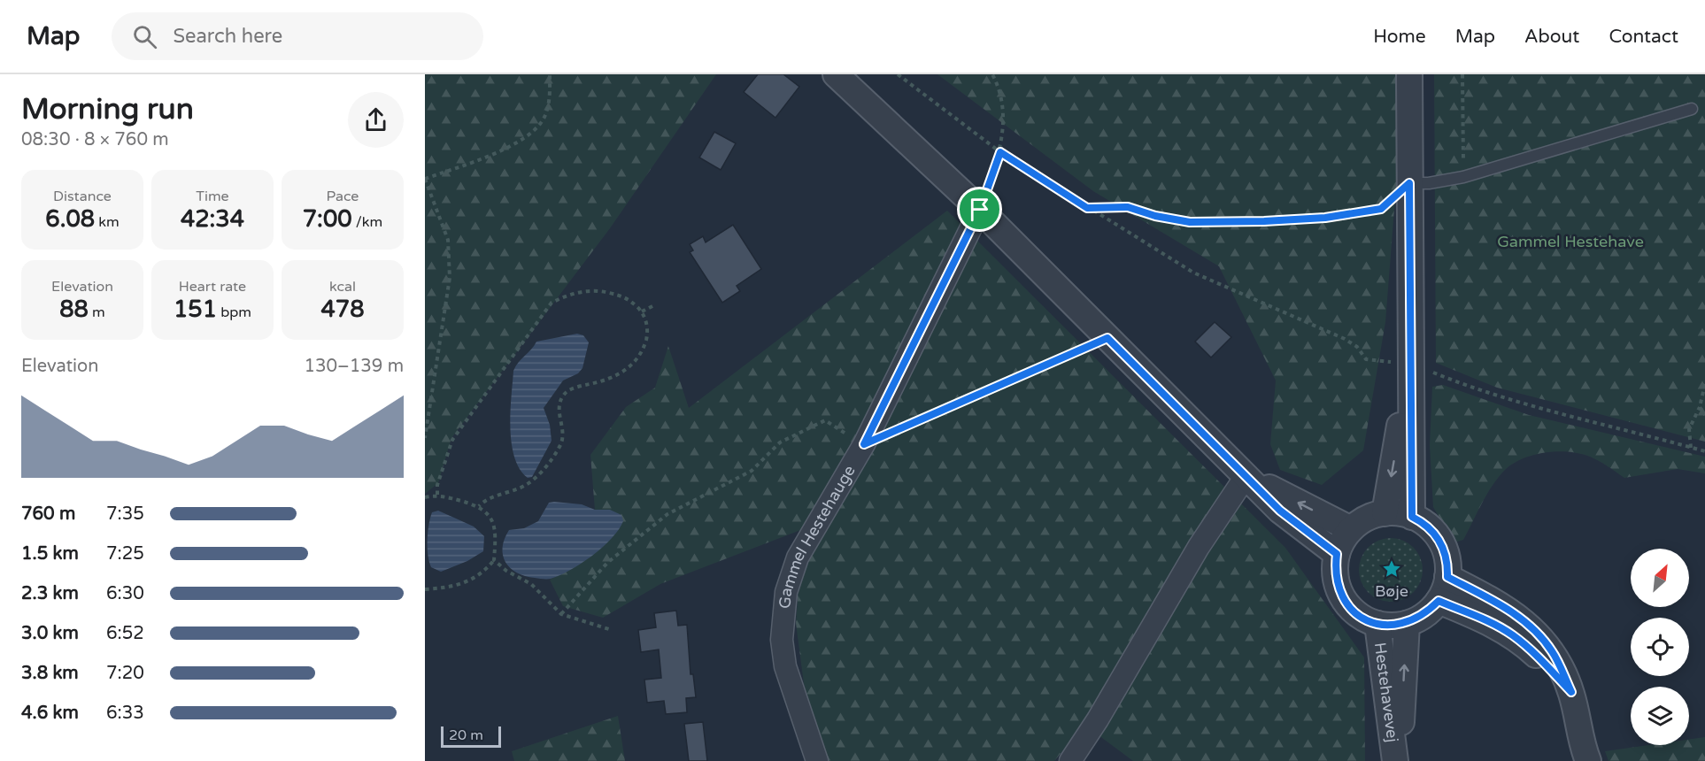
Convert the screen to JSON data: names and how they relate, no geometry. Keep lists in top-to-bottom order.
{
  "streets": {
    "street": ["Gammel Hestehauge", "Hestehavevej"]
  },
  "parks": ["Gammel Hestehave"],
  "places": {
    "place": ["Bøje"]
  },
  "scale_bar": "20 m",
  "north": "top right",
  "page": {
    "header": "Map",
    "search": "Search here",
    "nav": [
      "Home",
      "Map",
      "About",
      "Contact"
    ],
    "heading": ["Morning run", "08:30 · 8 × 760 m"],
    "stats": [
      ["Distance", "6.08 km"],
      ["Time", "42:34"],
      ["Pace", "7:00 /km"],
      ["Elevation", "88 m"],
      ["Heart rate", "151 bpm"],
      ["kcal", "478"]
    ],
    "chart": ["Elevation", "130–139 m"],
    "list": [
      {
        "name": "760 m",
        "note": "7:35"
      },
      {
        "name": "1.5 km",
        "note": "7:25"
      },
      {
        "name": "2.3 km",
        "note": "6:30"
      },
      {
        "name": "3.0 km",
        "note": "6:52"
      },
      {
        "name": "3.8 km",
        "note": "7:20"
      },
      {
        "name": "4.6 km",
        "note": "6:33"
      }
    ],
    "scale": "20 m"
  }
}
